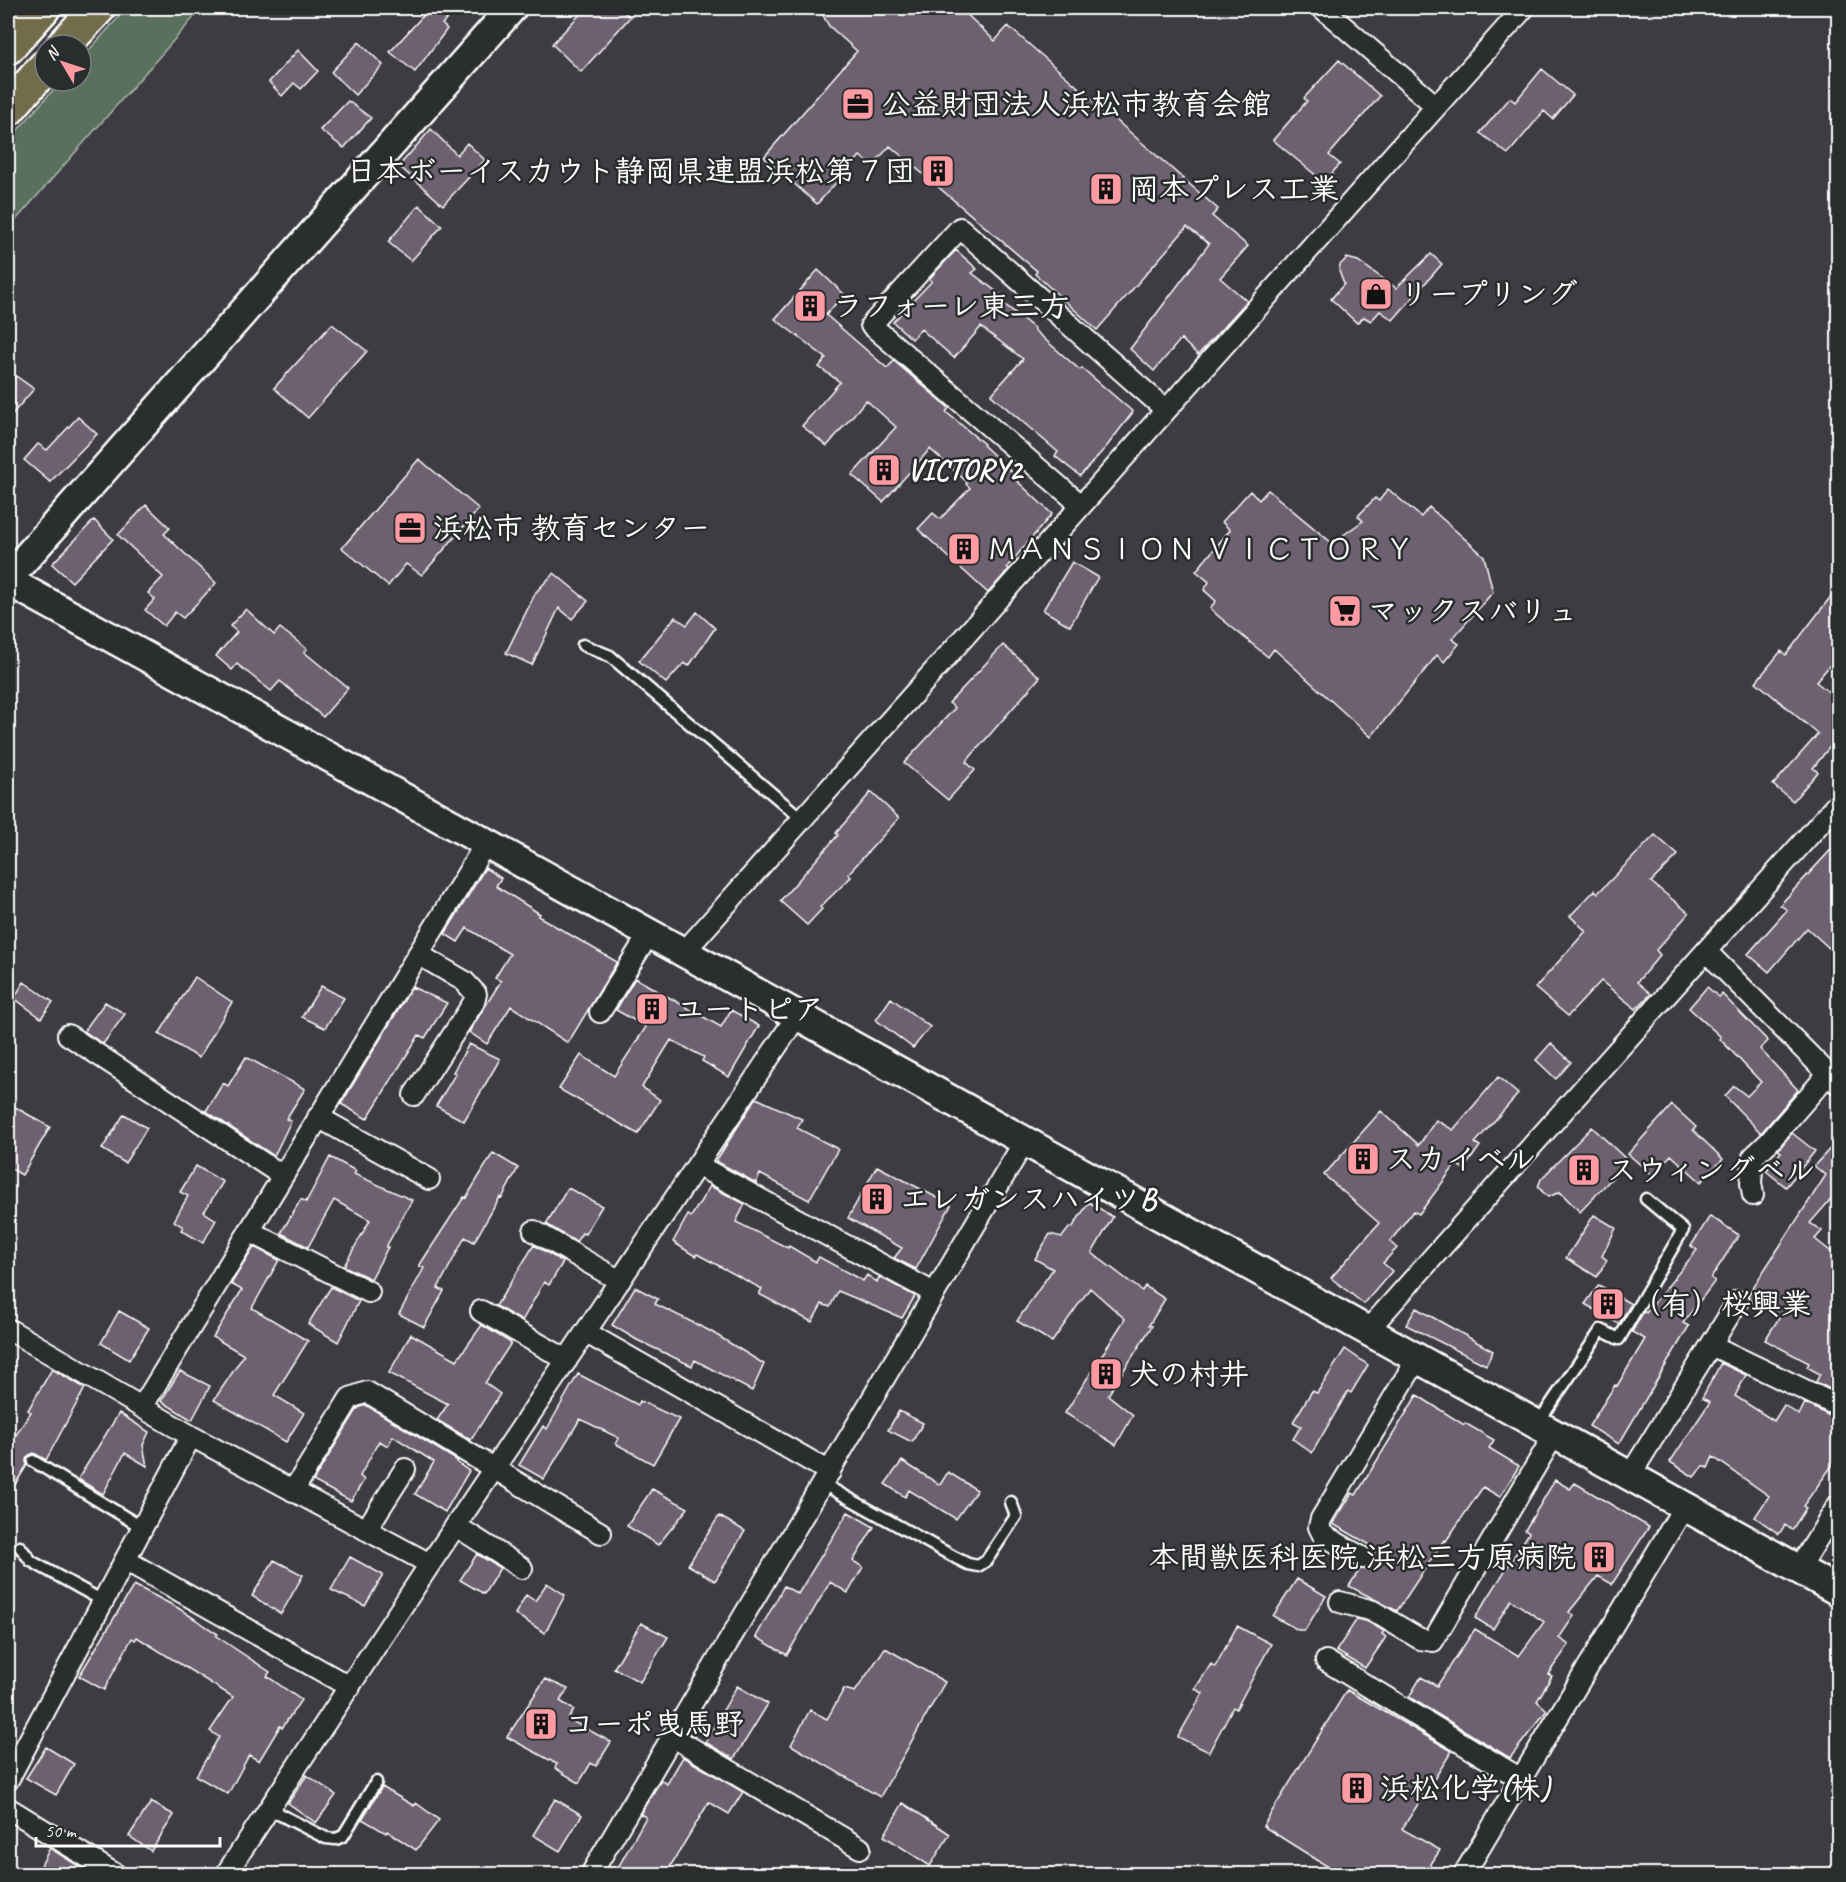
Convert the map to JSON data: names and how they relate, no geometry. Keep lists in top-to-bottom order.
{
  "places": {
    "office": ["公益財団法人浜松市教育会館", "浜松市 教育センター"],
    "building": [
      "日本ボーイスカウト静岡県連盟浜松第７団",
      "岡本プレス工業",
      "ラフォーレ東三方",
      "VICTORY2",
      "ＭＡＮＳＩＯＮ ＶＩＣＴＯＲＹ",
      "ユートピア",
      "スカイベル",
      "スウィングベル",
      "エレガンスハイツB",
      "（有）桜興業",
      "犬の村井",
      "本間獣医科医院 浜松三方原病院",
      "コーポ曳馬野",
      "浜松化学(株)"
    ],
    "shop": ["リープリング"],
    "supermarket": ["マックスバリュ"]
  },
  "scale_bar": "50 m",
  "north": "top left"
}
